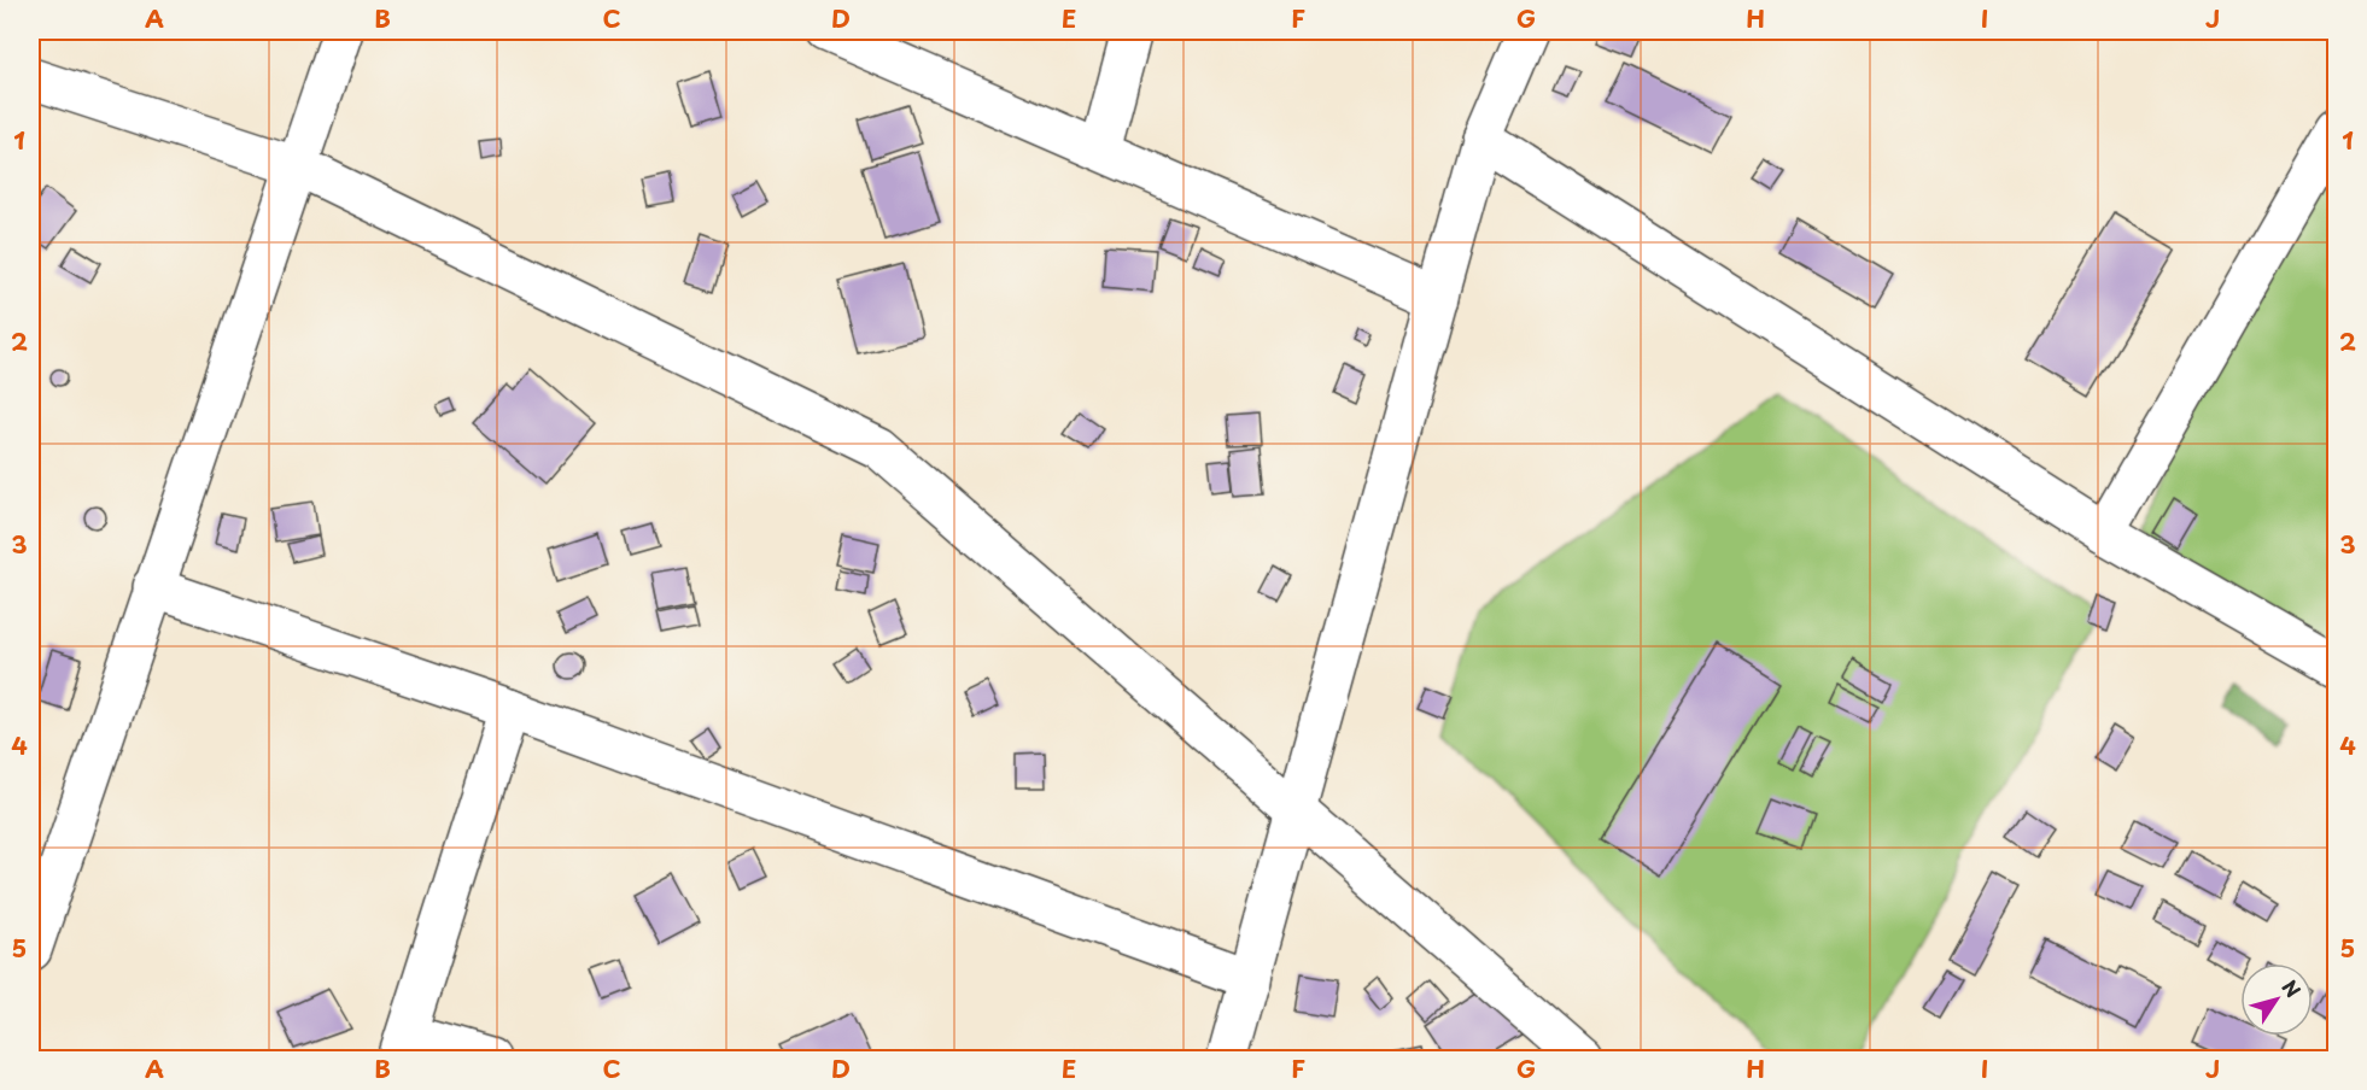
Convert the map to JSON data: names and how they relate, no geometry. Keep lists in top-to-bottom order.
{
  "north": "top right",
  "grid": {
    "columns": [
      "A",
      "B",
      "C",
      "D",
      "E",
      "F",
      "G",
      "H",
      "I",
      "J"
    ],
    "rows": [
      "1",
      "2",
      "3",
      "4",
      "5"
    ]
  }
}
